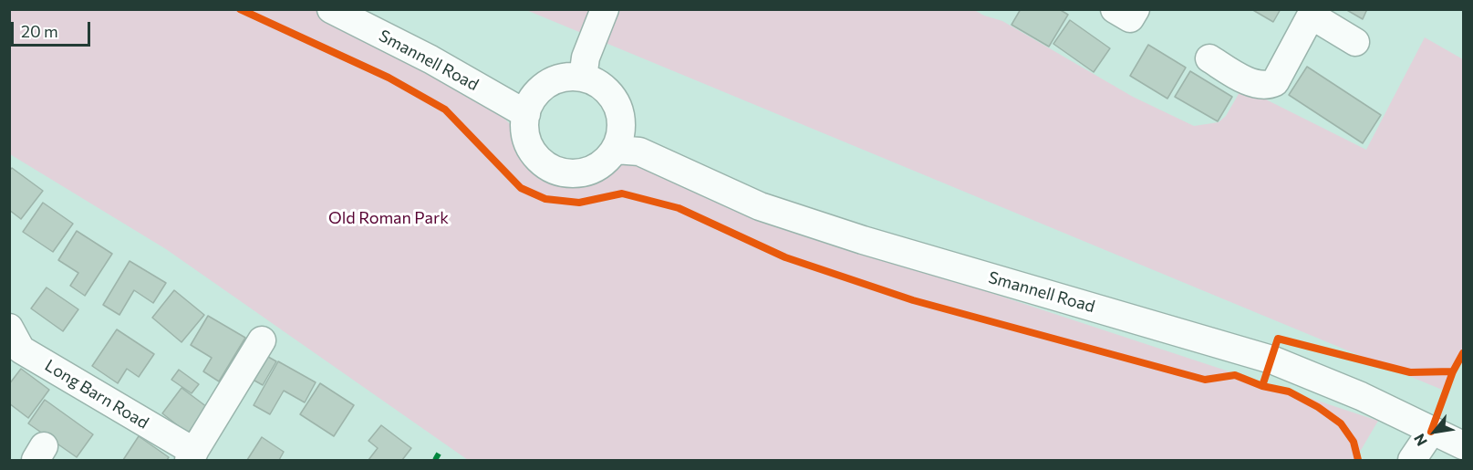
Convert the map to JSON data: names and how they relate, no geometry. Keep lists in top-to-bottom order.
{
  "streets": {
    "street": ["Smannell Road", "Long Barn Road"]
  },
  "parks": ["Old Roman Park"],
  "scale_bar": "20 m",
  "north": "bottom left"
}
